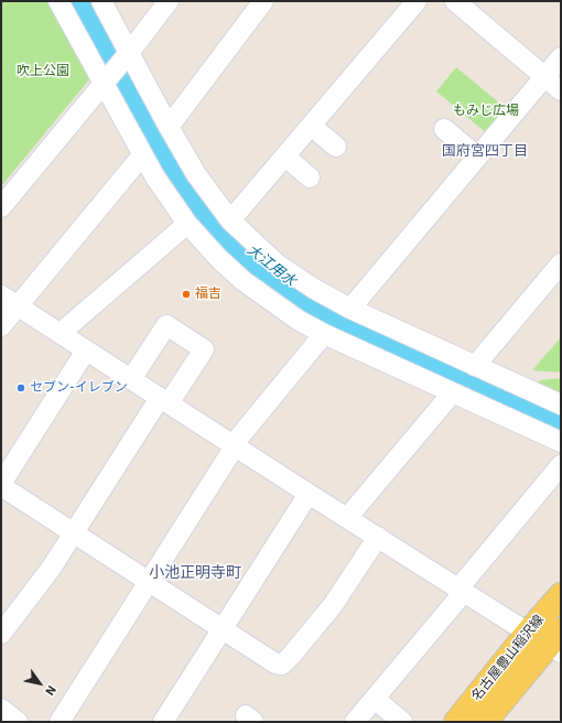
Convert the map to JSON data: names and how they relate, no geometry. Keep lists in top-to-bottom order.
{
  "streets": {
    "main road": ["名古屋豊山稲沢線"]
  },
  "districts": ["国府宮四丁目", "小池正明寺町"],
  "water": ["大江用水"],
  "parks": ["吹上公園", "もみじ広場"],
  "places": ["福吉", "セブン-イレブン"],
  "north": "bottom right"
}
